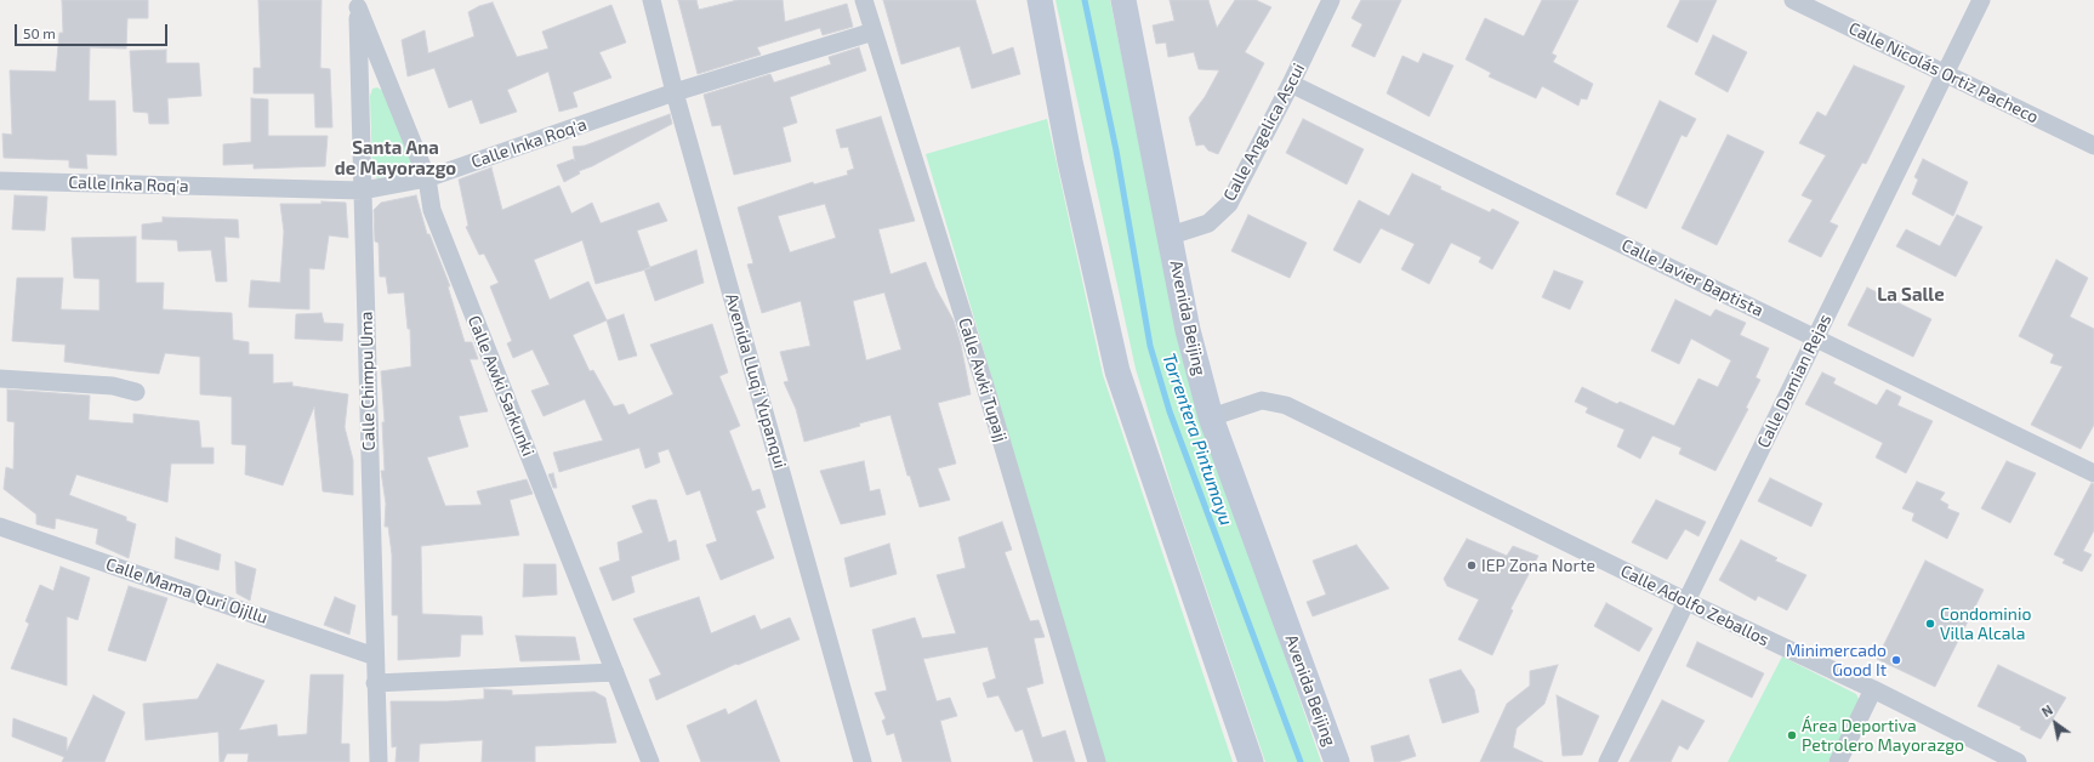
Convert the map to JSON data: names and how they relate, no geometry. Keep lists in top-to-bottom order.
{
  "streets": {
    "main road": ["Avenida Beijing"],
    "street": [
      "Calle Nicolás Ortiz Pacheco",
      "Calle Angelica Ascui",
      "Calle Inka Roq'a",
      "Calle Javier Baptista",
      "Calle Awki Tupajj",
      "Calle Chimpu Uma",
      "Avenida Lluq'i Yupanqui",
      "Calle Damian Rejas",
      "Calle Awki Sarkunki",
      "Calle Mama Quri Ojjllu",
      "Calle Adolfo Zeballos"
    ]
  },
  "crossings": [
    ["Calle Nicolás Ortiz Pacheco", "Calle Damian Rejas"],
    ["Calle Angelica Ascui", "Calle Javier Baptista"],
    ["Calle Angelica Ascui", "Avenida Beijing"],
    ["Calle Inka Roq'a", "Calle Awki Tupajj"],
    ["Calle Inka Roq'a", "Calle Chimpu Uma"],
    ["Calle Inka Roq'a", "Avenida Lluq'i Yupanqui"],
    ["Calle Inka Roq'a", "Calle Awki Sarkunki"],
    ["Calle Javier Baptista", "Calle Damian Rejas"],
    ["Avenida Beijing", "Calle Adolfo Zeballos"],
    ["Calle Chimpu Uma", "Calle Awki Sarkunki"],
    ["Calle Chimpu Uma", "Calle Mama Quri Ojjllu"],
    ["Calle Damian Rejas", "Calle Adolfo Zeballos"]
  ],
  "districts": ["Santa Ana de Mayorazgo", "La Salle"],
  "water": ["Torrentera Pintumayu"],
  "places": [
    "IEP Zona Norte",
    "Condominio Villa Alcala",
    "Minimercado Good It",
    "Área Deportiva Petrolero Mayorazgo"
  ],
  "scale_bar": "50 m",
  "north": "top left"
}
